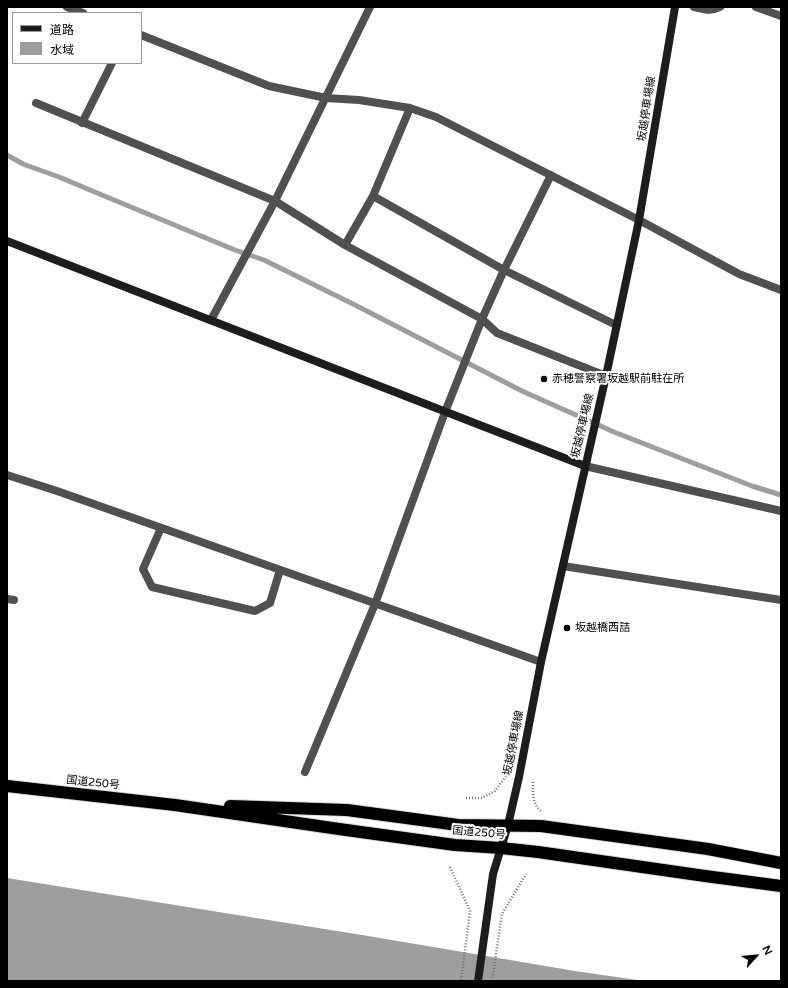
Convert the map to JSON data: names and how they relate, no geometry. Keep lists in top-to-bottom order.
{
  "streets": {
    "highway": ["国道250号"],
    "main road": ["坂越停車場線"]
  },
  "crossings": [
    ["坂越停車場線", "国道250号"]
  ],
  "places": ["赤穂警察署坂越駅前駐在所", "坂越橋西詰"],
  "legend": ["道路", "水域"],
  "north": "top right"
}
